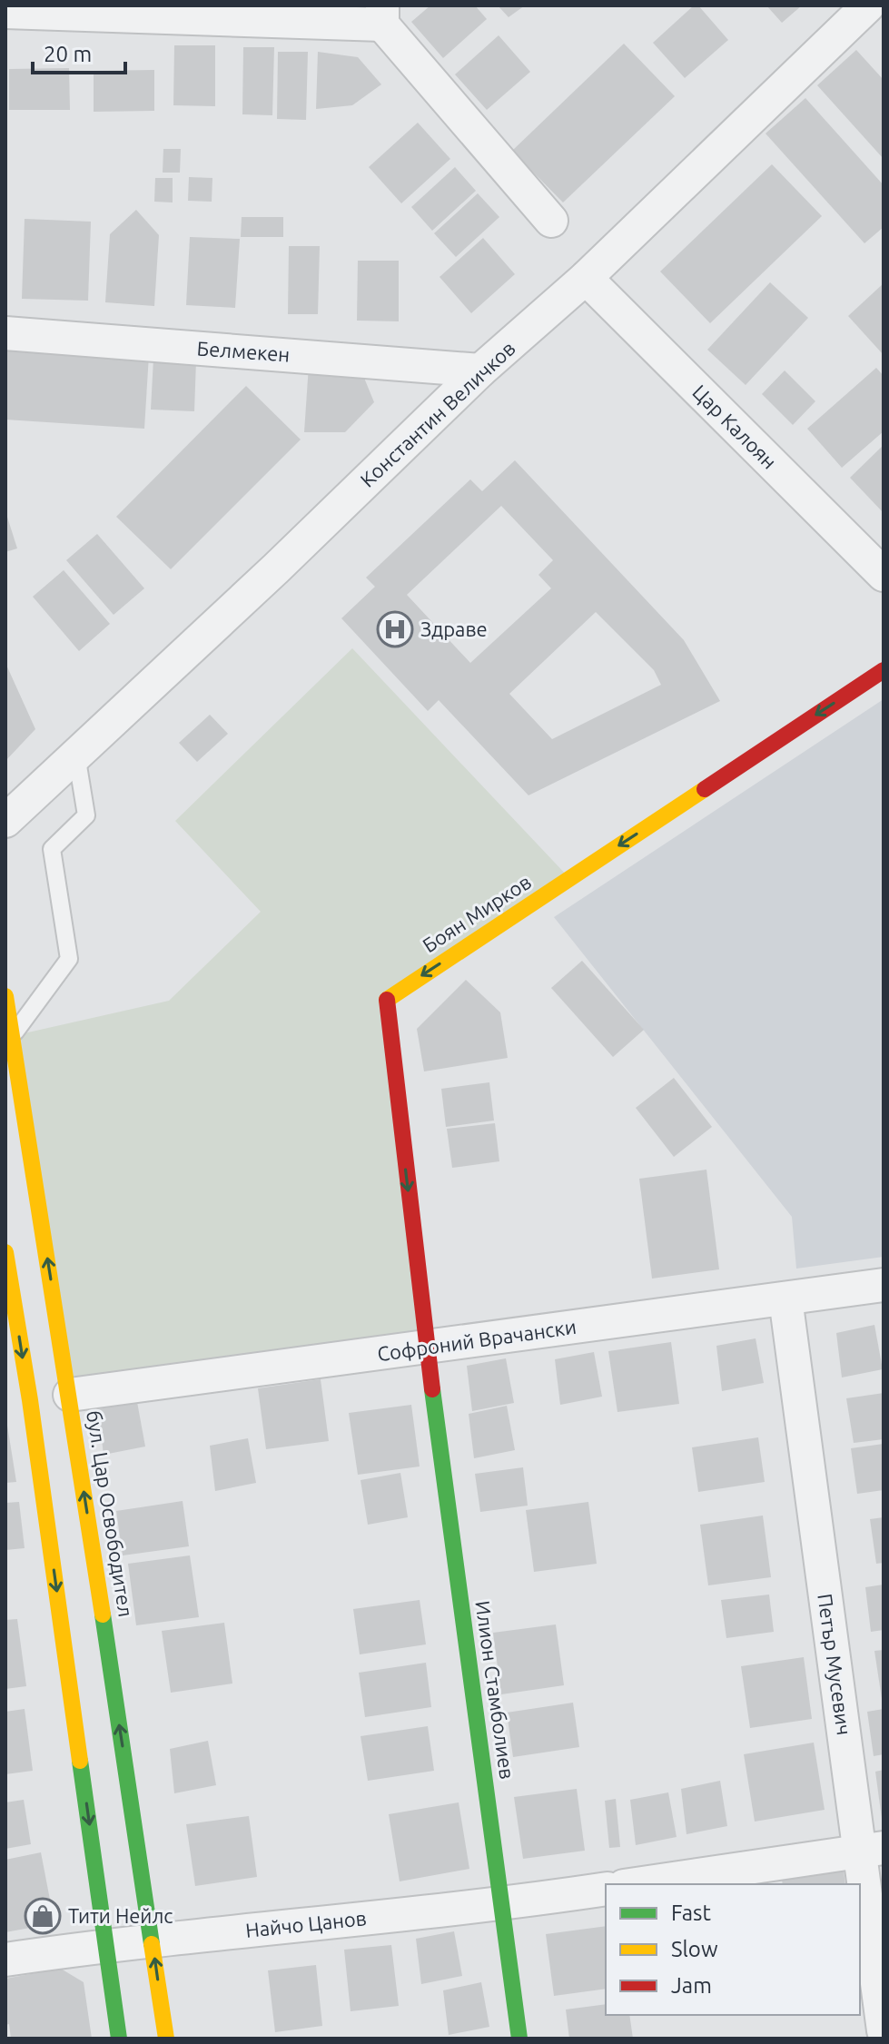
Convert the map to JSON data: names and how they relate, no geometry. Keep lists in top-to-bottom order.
{
  "streets": {
    "street": [
      "Белмекен",
      "Константин Величков",
      "Цар Калоян",
      "Боян Мирков",
      "Софроний Врачански",
      "бул. Цар Освободител",
      "Петър Мусевич",
      "Илион Стамболиев",
      "Найчо Цанов"
    ]
  },
  "crossings": [
    ["Белмекен", "Константин Величков"],
    ["Константин Величков", "Цар Калоян"],
    ["Боян Мирков", "Софроний Врачански"],
    ["Боян Мирков", "Илион Стамболиев"],
    ["Софроний Врачански", "бул. Цар Освободител"],
    ["Софроний Врачански", "Петър Мусевич"],
    ["Софроний Врачански", "Илион Стамболиев"],
    ["бул. Цар Освободител", "Найчо Цанов"],
    ["Илион Стамболиев", "Найчо Цанов"]
  ],
  "one_way": ["Боян Мирков"],
  "places": {
    "hospital": ["Здраве"],
    "shop": ["Тити Нейлс"]
  },
  "legend": ["Fast", "Slow", "Jam"],
  "scale_bar": "20 m"
}
